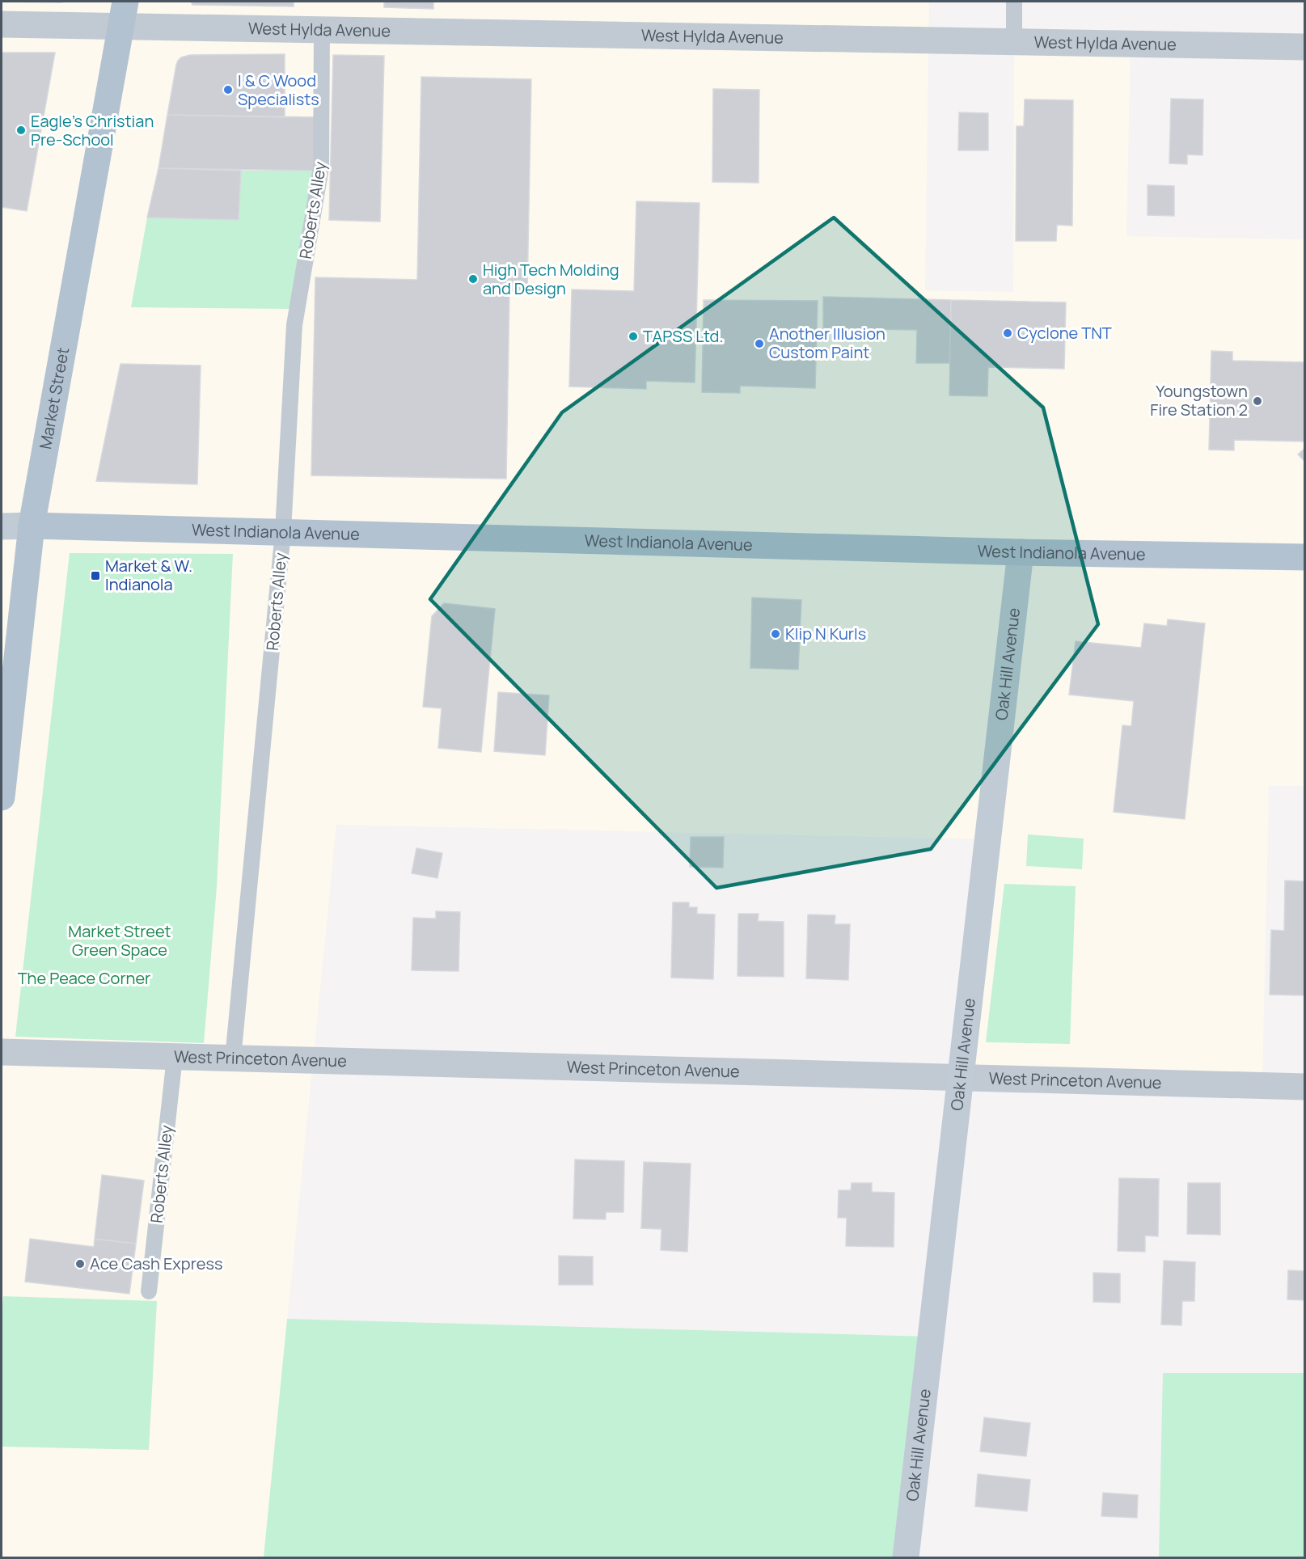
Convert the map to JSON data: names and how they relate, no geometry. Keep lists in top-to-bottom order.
{
  "streets": {
    "main road": ["Market Street", "West Indianola Avenue"],
    "street": ["West Hylda Avenue", "Oak Hill Avenue", "West Princeton Avenue"],
    "lane": ["Roberts Alley"]
  },
  "crossings": [
    ["West Hylda Avenue", "Roberts Alley"],
    ["West Hylda Avenue", "Market Street"],
    ["Roberts Alley", "West Indianola Avenue"],
    ["Roberts Alley", "West Princeton Avenue"],
    ["Market Street", "West Indianola Avenue"],
    ["West Indianola Avenue", "Oak Hill Avenue"],
    ["Oak Hill Avenue", "West Princeton Avenue"]
  ],
  "parks": ["Market Street Green Space", "The Peace Corner"],
  "places": {
    "other": [
      "I & C Wood Specialists",
      "Eagle's Christian Pre-School",
      "High Tech Molding and Design",
      "Cyclone TNT",
      "TAPSS Ltd.",
      "Another Illusion Custom Paint",
      "Youngstown Fire Station 2",
      "Klip N Kurls",
      "Ace Cash Express"
    ],
    "transit": ["Market & W. Indianola"]
  }
}
